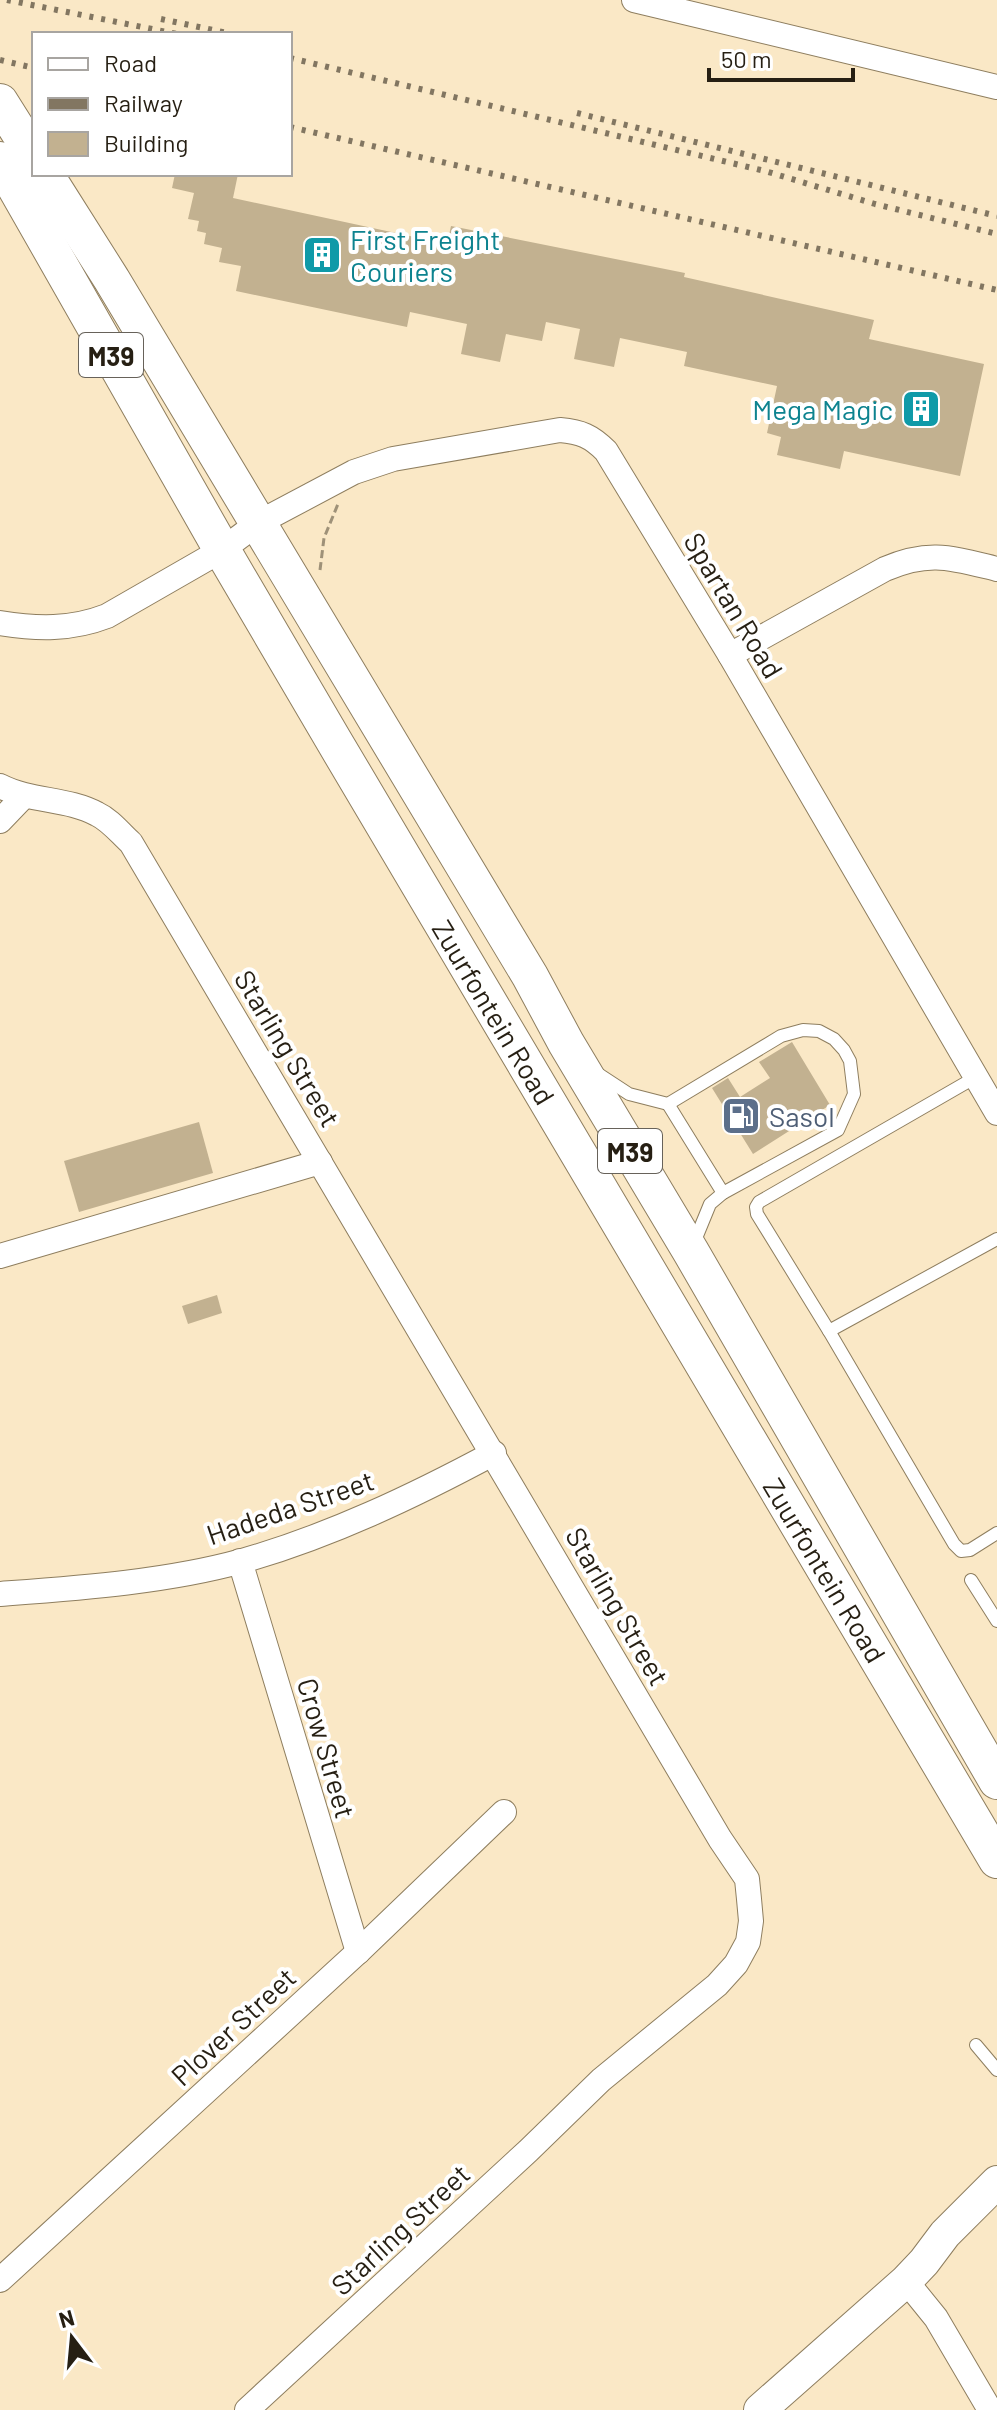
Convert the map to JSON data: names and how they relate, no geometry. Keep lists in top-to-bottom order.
{
  "streets": {
    "main road": ["M39", "Zuurfontein Road"],
    "street": [
      "Spartan Road",
      "Starling Street",
      "Hadeda Street",
      "Crow Street",
      "Plover Street"
    ]
  },
  "crossings": [
    ["Spartan Road", "Zuurfontein Road"],
    ["Starling Street", "Hadeda Street"],
    ["Hadeda Street", "Crow Street"],
    ["Crow Street", "Plover Street"]
  ],
  "places": {
    "building": ["First Freight Couriers", "Mega Magic"],
    "fuel station": ["Sasol"]
  },
  "legend": ["Road", "Railway", "Building"],
  "scale_bar": "50 m",
  "north": "top"
}
